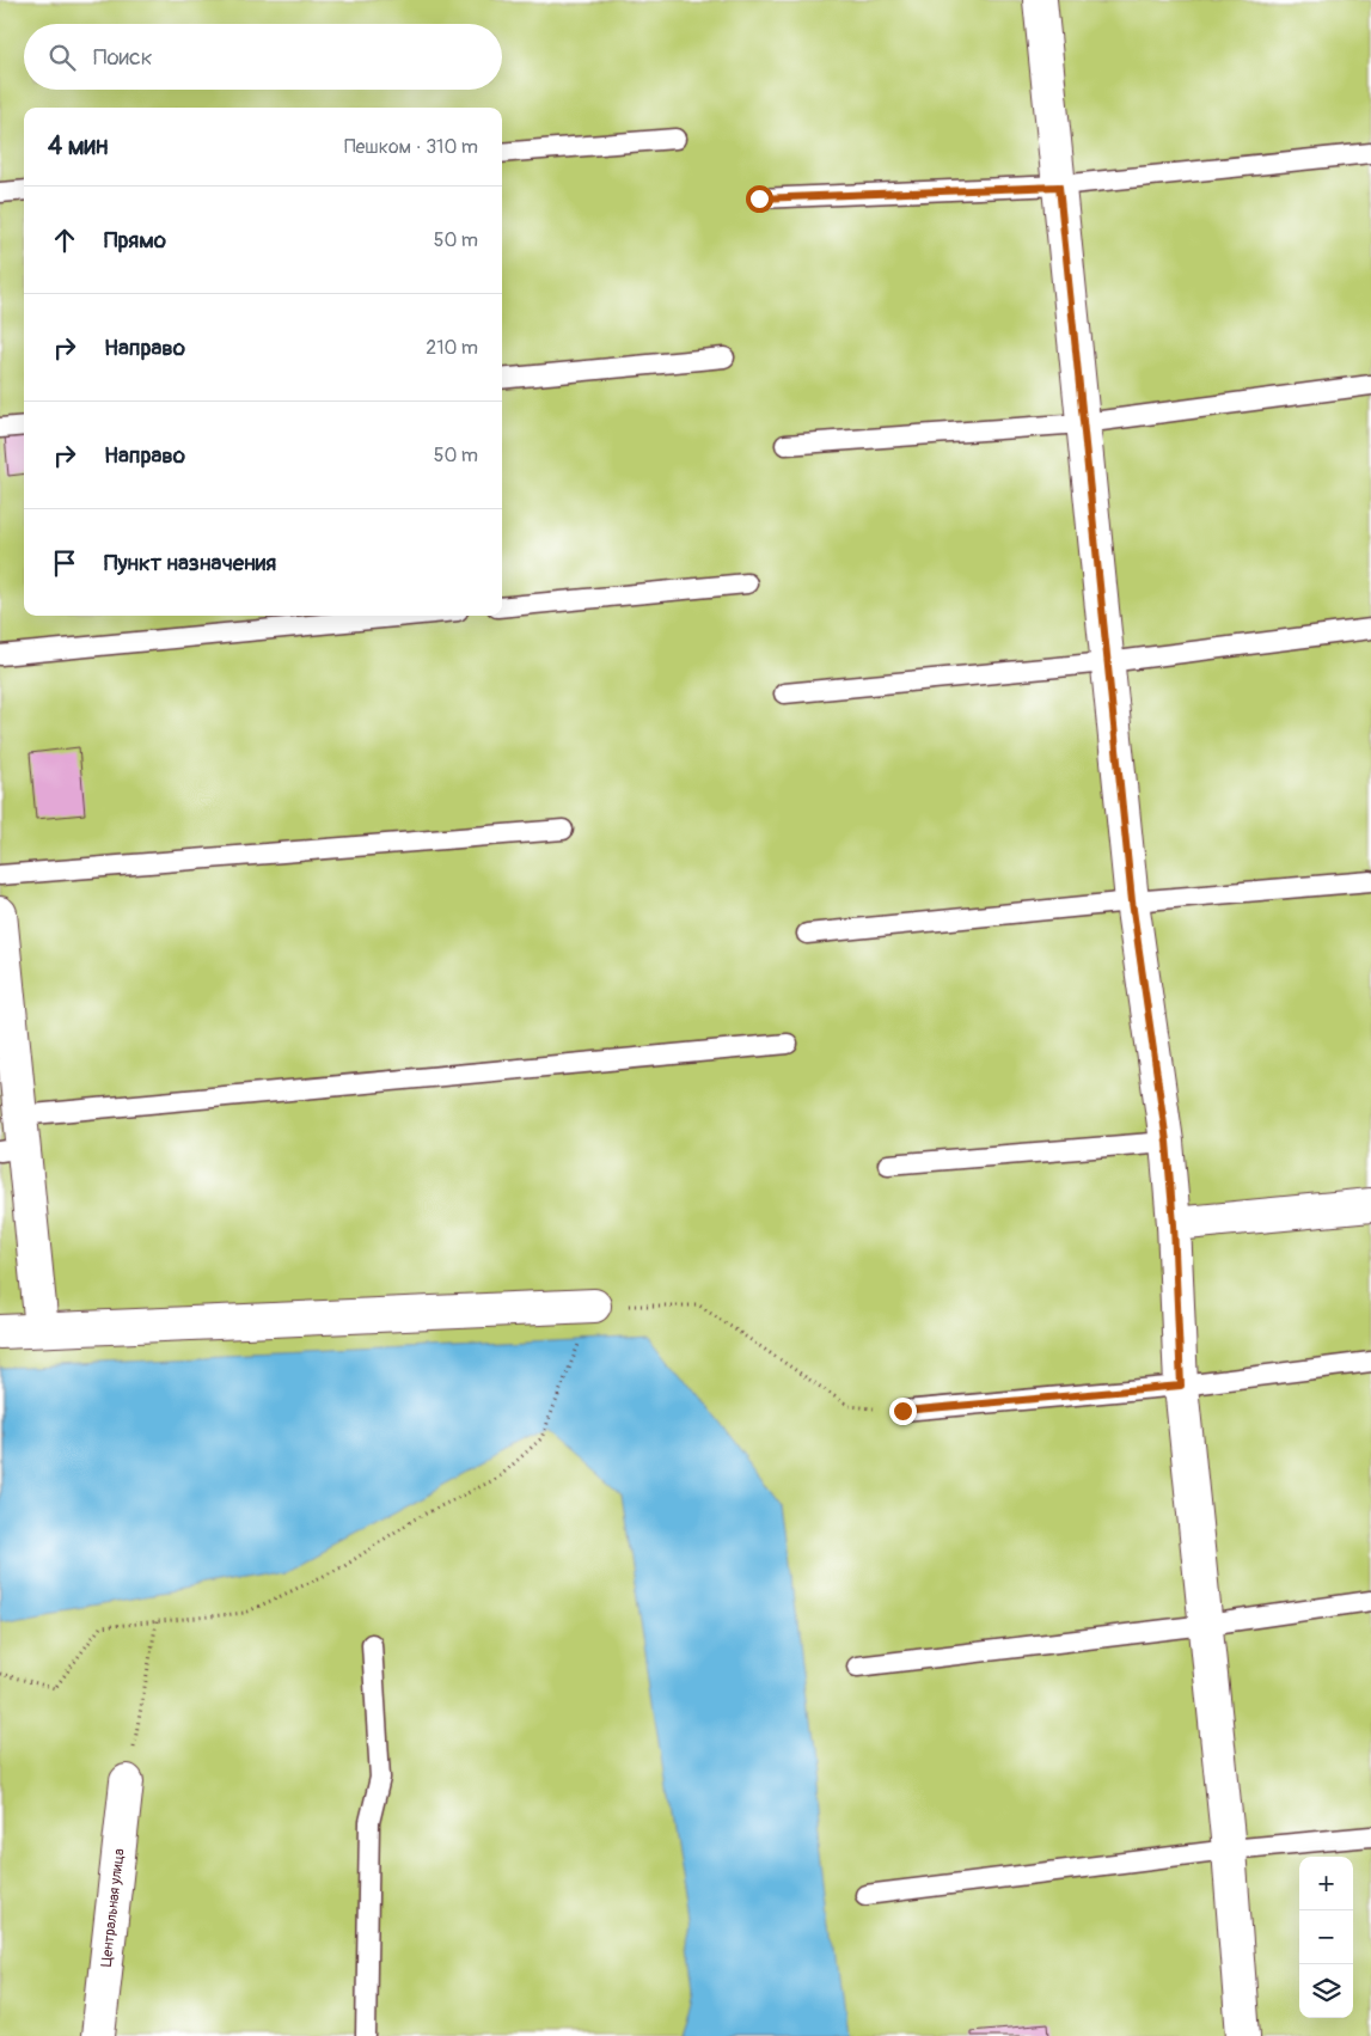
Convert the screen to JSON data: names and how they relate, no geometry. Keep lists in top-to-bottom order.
{
  "streets": {
    "street": ["Центральная улица"]
  },
  "page": {
    "search": "Поиск",
    "heading": ["4 мин", "Пешком · 310 m"],
    "list": [
      ["Прямо", "50 m"],
      ["Направо", "210 m"],
      ["Направо", "50 m"],
      "Пункт назначения"
    ],
    "map_buttons": ["+", "−"]
  }
}
